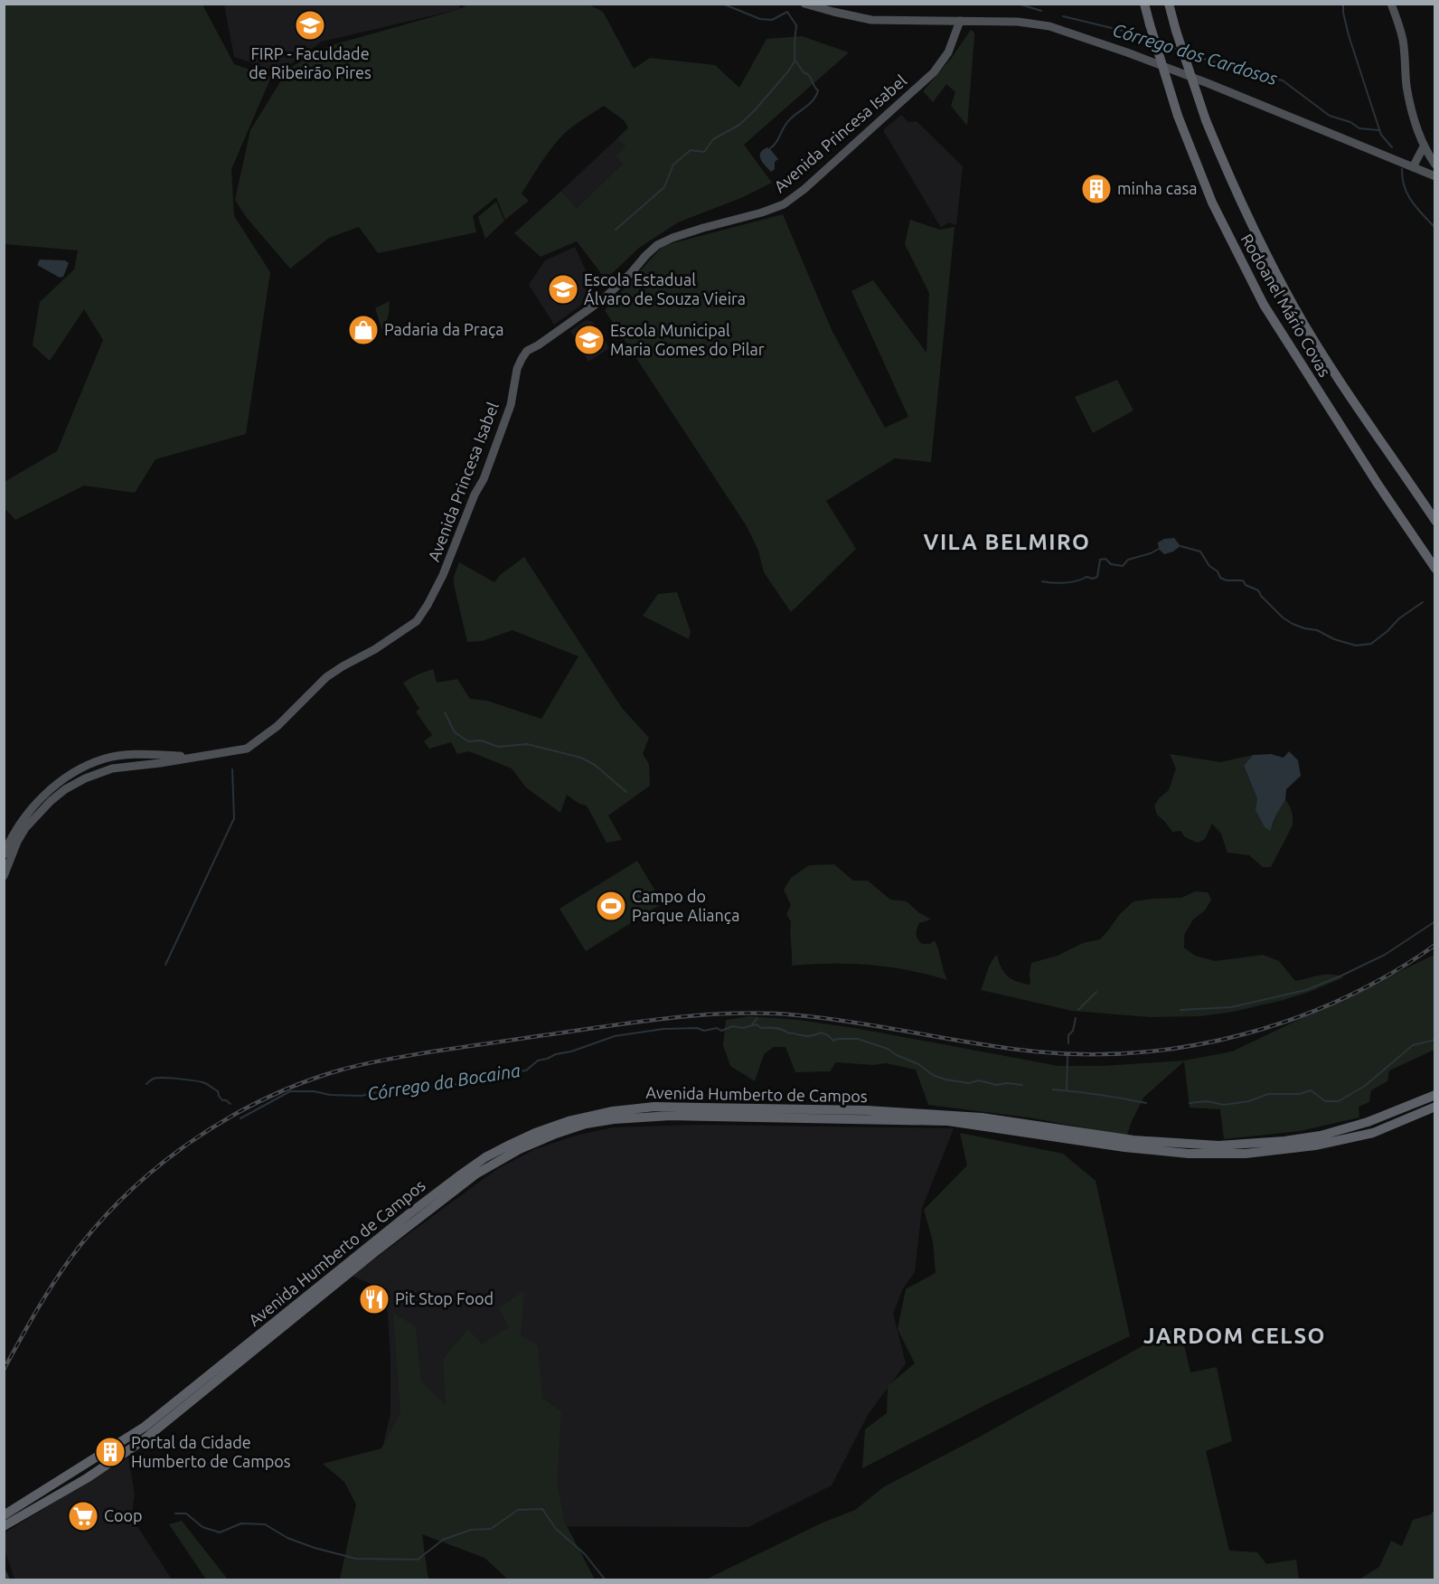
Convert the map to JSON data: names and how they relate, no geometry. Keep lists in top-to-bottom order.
{
  "streets": {
    "highway": ["Rodoanel Mário Covas", "Avenida Humberto de Campos"],
    "main road": ["Avenida Princesa Isabel"]
  },
  "districts": ["VILA BELMIRO", "JARDOM CELSO"],
  "water": ["Córrego dos Cardosos", "Córrego da Bocaina"],
  "places": {
    "school or university": ["FIRP - Faculdade de Ribeirão Pires", "Escola Estadual Álvaro de Souza Vieira", "Escola Municipal Maria Gomes do Pilar"],
    "building": ["minha casa", "Portal da Cidade Humberto de Campos"],
    "shop": ["Padaria da Praça"],
    "sports": ["Campo do Parque Aliança"],
    "restaurant": ["Pit Stop Food"],
    "supermarket": ["Coop"]
  }
}
